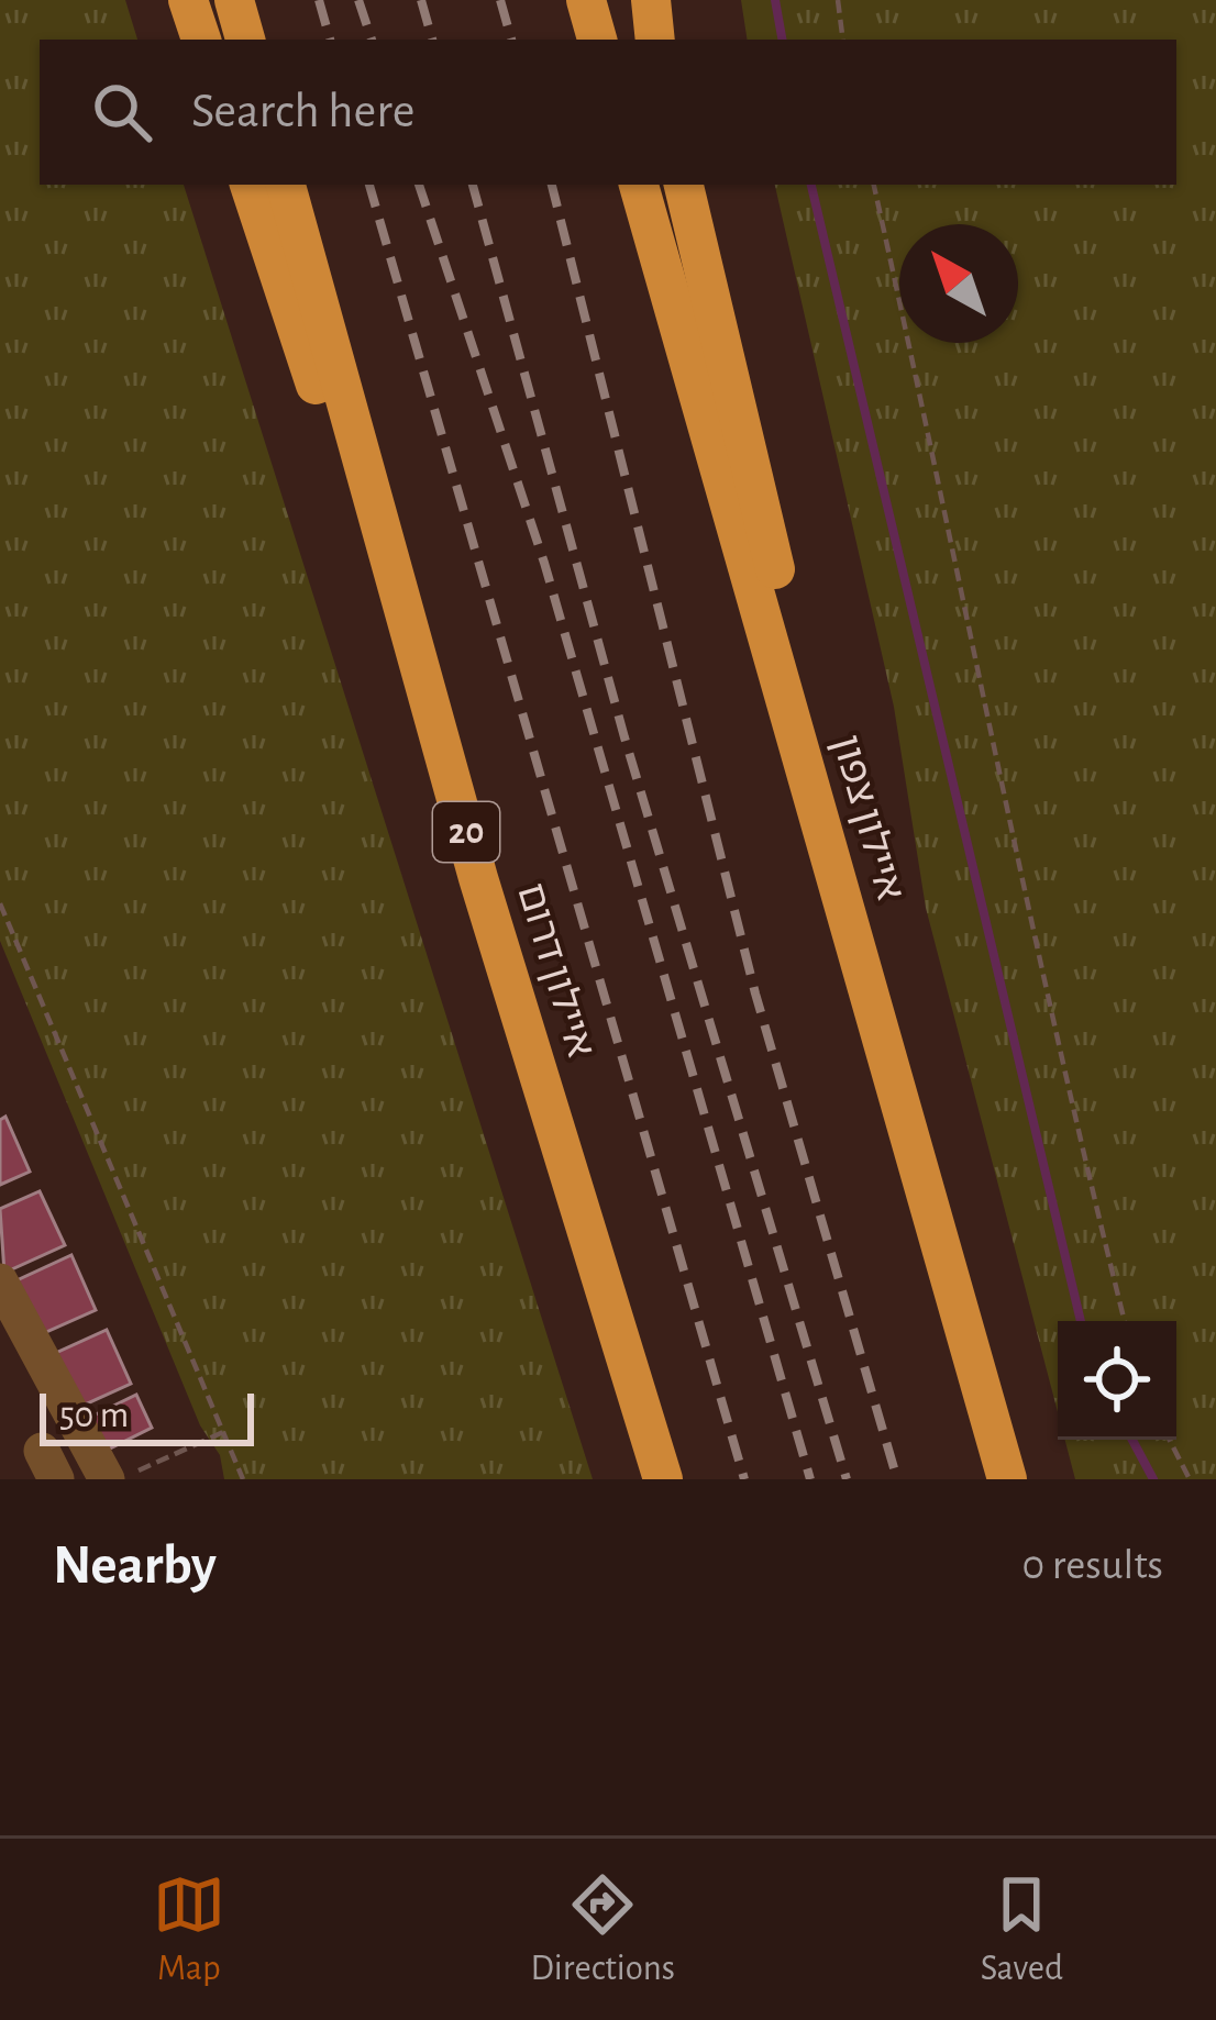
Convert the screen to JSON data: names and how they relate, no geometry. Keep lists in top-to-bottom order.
{
  "streets": {
    "highway": ["איילון צפון", "20", "איילון דרום"]
  },
  "scale_bar": "50 m",
  "north": "top left",
  "page": {
    "search": "Search here",
    "scale": "50 m",
    "heading": ["Nearby", "0 results"],
    "nav": ["Map", "Directions", "Saved"]
  }
}
